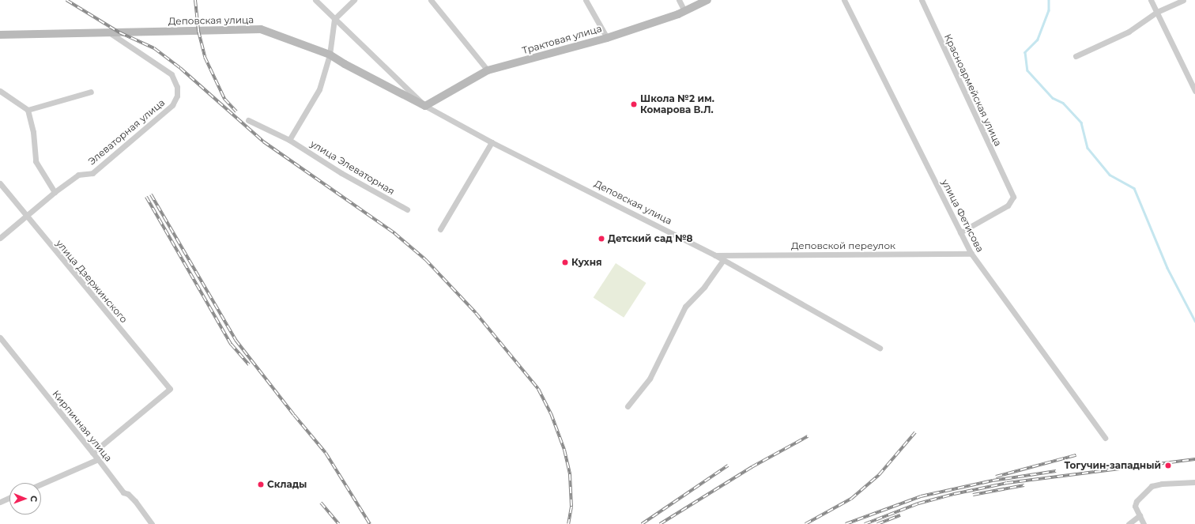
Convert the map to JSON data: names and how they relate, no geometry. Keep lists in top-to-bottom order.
{
  "streets": {
    "street": [
      "Деповская улица",
      "Трактовая улица",
      "Красноармейская улица",
      "Элеваторная улица",
      "улица Элеваторная",
      "улица Фетисова",
      "Деповской переулок",
      "улица Дзержинского",
      "Кирпичная улица"
    ]
  },
  "crossings": [
    ["Деповская улица", "Трактовая улица"],
    ["Деповская улица", "Элеваторная улица"],
    ["Деповская улица", "Деповской переулок"],
    ["Красноармейская улица", "улица Фетисова"],
    ["Элеваторная улица", "улица Дзержинского"],
    ["улица Фетисова", "Деповской переулок"],
    ["улица Дзержинского", "Кирпичная улица"]
  ],
  "places": [
    "Школа №2 им. Комарова В.Л.",
    "Детский сад №8",
    "Кухня",
    "Тогучин-западный",
    "Склады"
  ],
  "north": "right"
}
